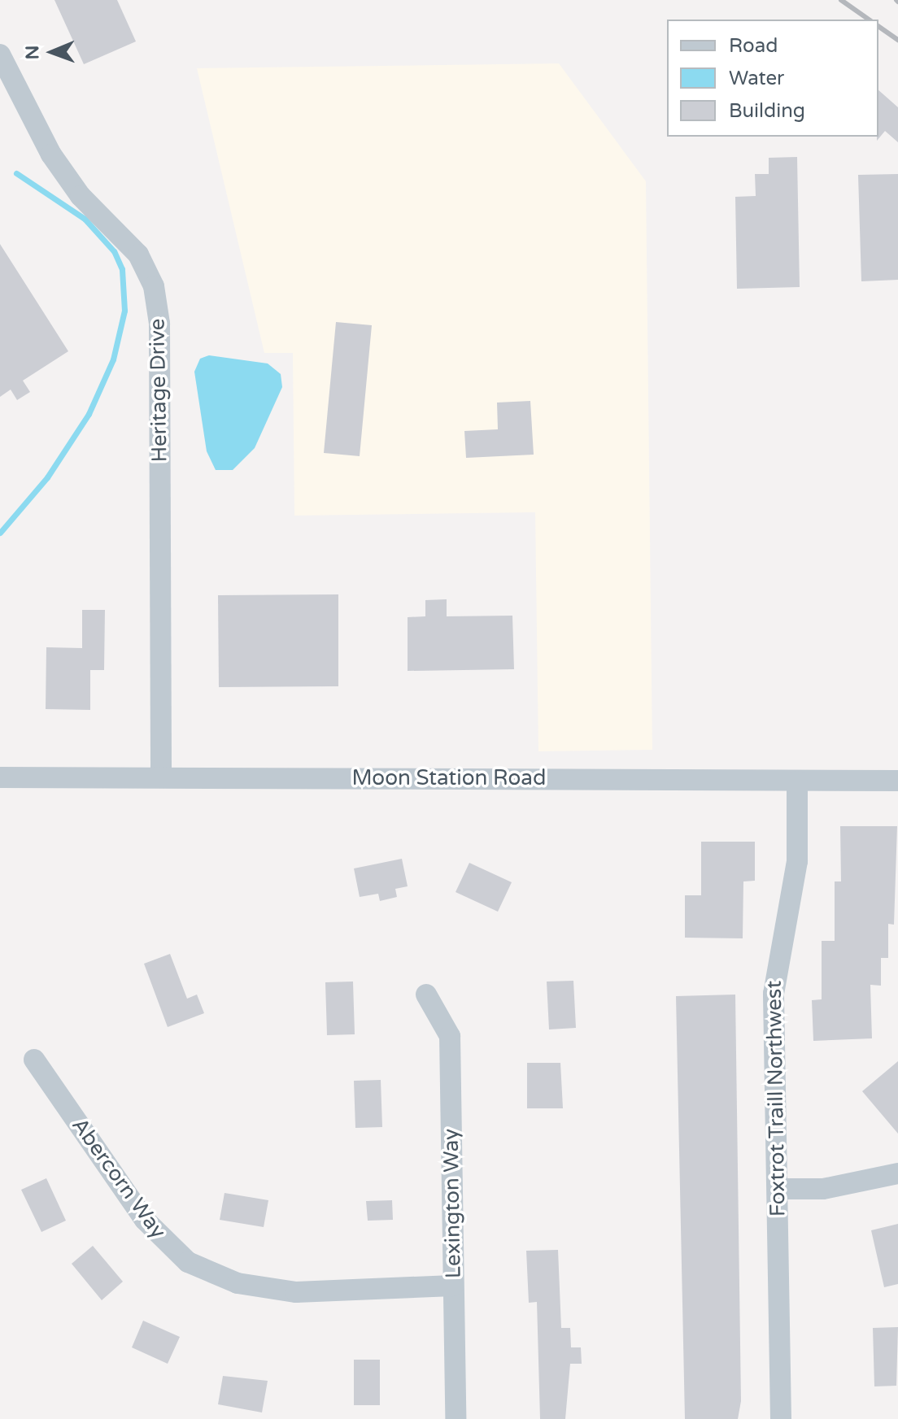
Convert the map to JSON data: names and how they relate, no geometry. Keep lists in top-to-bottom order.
{
  "streets": {
    "street": [
      "Heritage Drive",
      "Moon Station Road",
      "Foxtrot Traill Northwest",
      "Abercorn Way",
      "Lexington Way"
    ]
  },
  "crossings": [
    ["Heritage Drive", "Moon Station Road"],
    ["Moon Station Road", "Foxtrot Traill Northwest"],
    ["Abercorn Way", "Lexington Way"]
  ],
  "legend": ["Road", "Water", "Building"],
  "north": "left"
}
